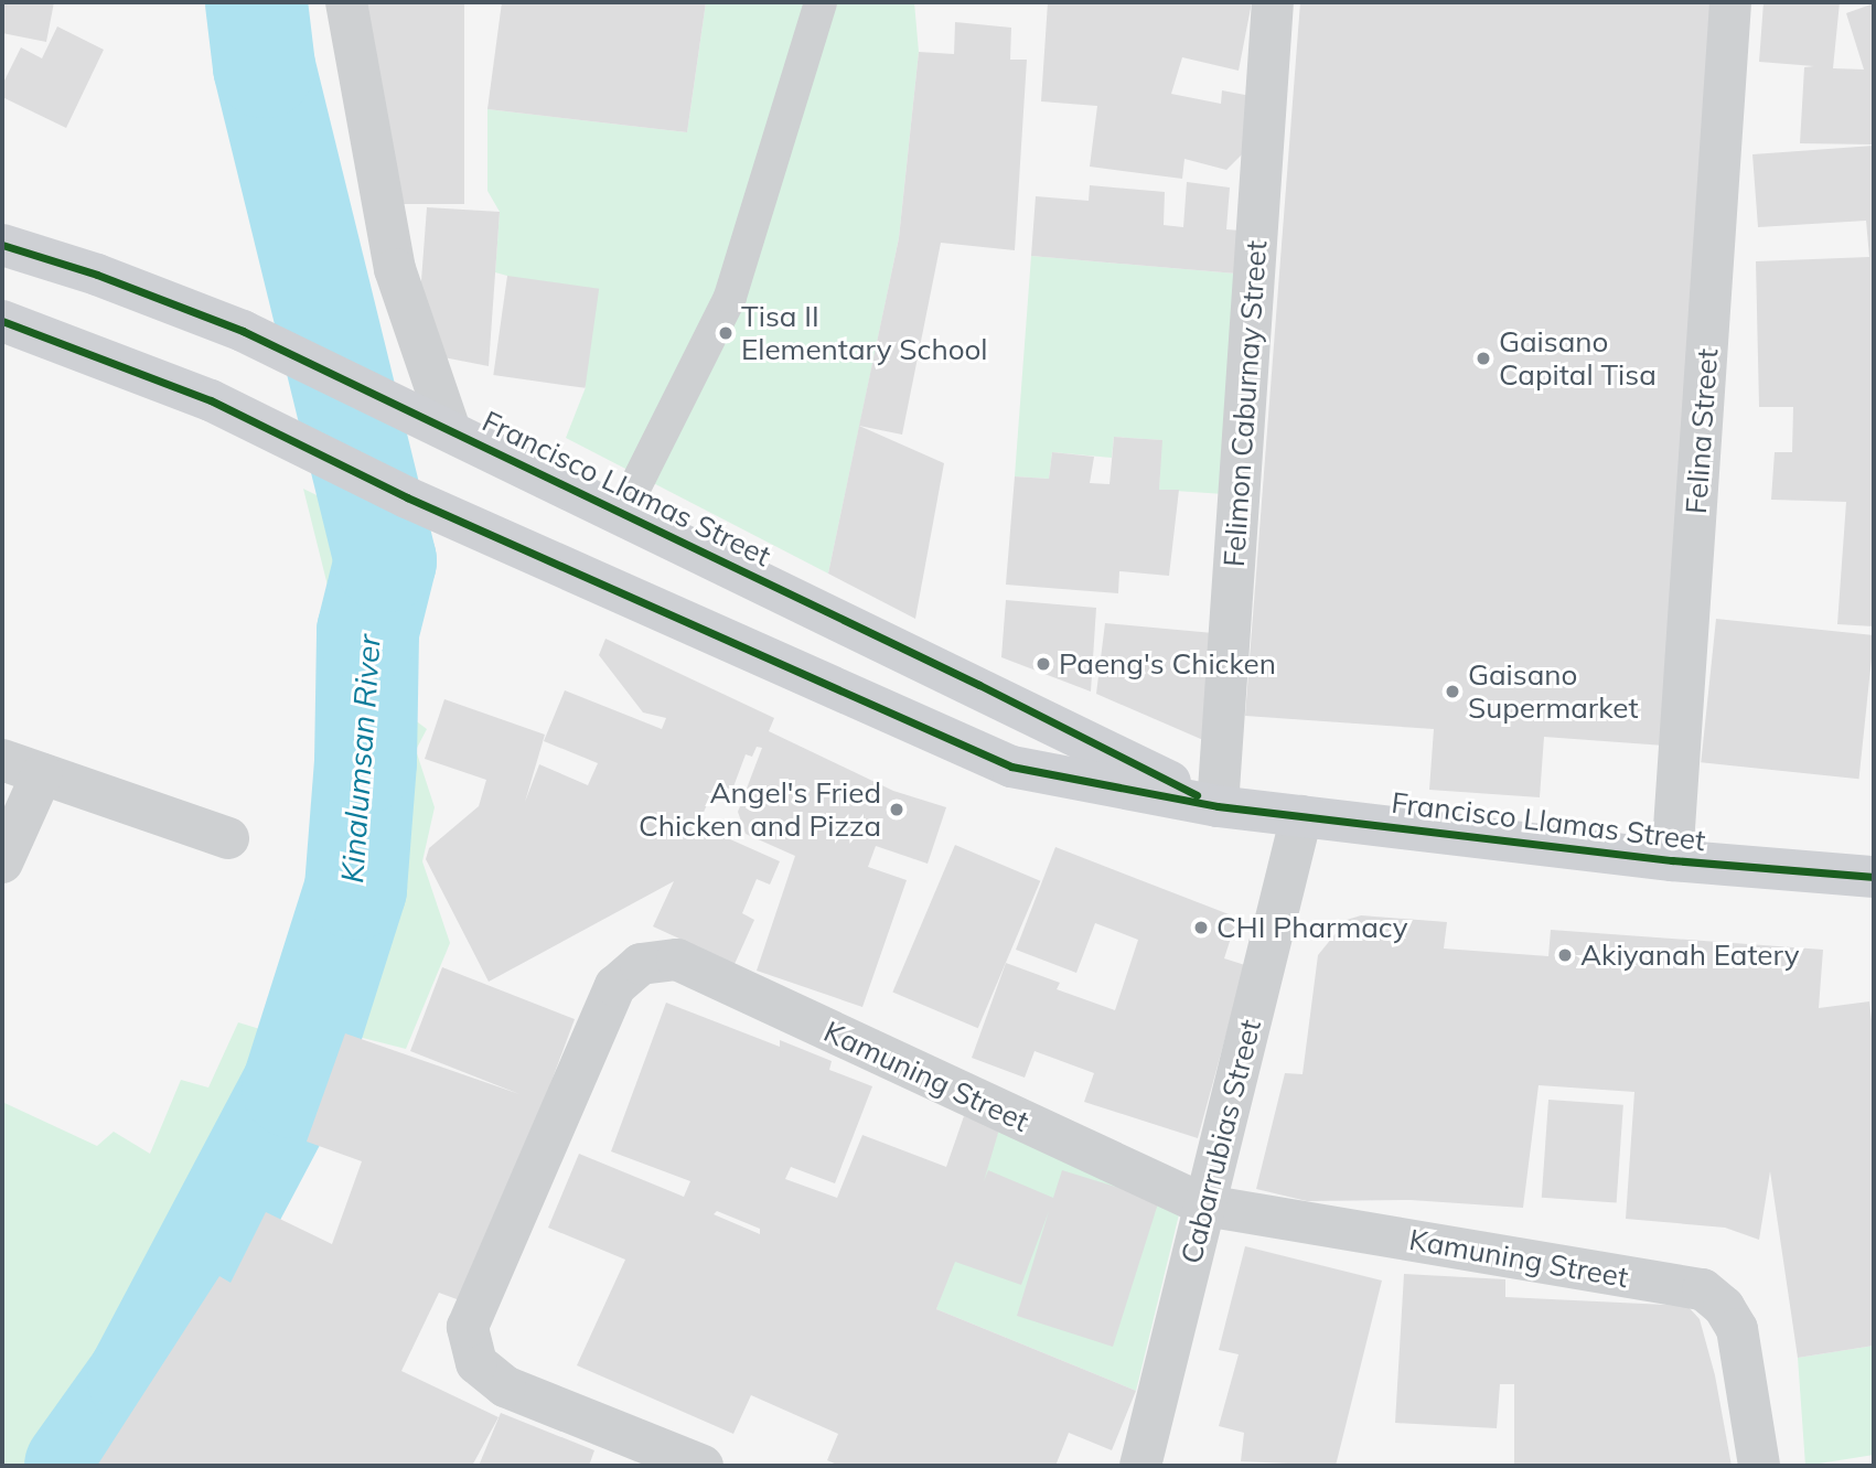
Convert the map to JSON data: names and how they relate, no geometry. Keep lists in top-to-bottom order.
{
  "streets": {
    "main road": ["Francisco Llamas Street"],
    "street": [
      "Felimon Caburnay Street",
      "Felina Street",
      "Kamuning Street",
      "Cabarrubias Street"
    ]
  },
  "crossings": [
    ["Felimon Caburnay Street", "Francisco Llamas Street"],
    ["Felina Street", "Francisco Llamas Street"],
    ["Francisco Llamas Street", "Cabarrubias Street"],
    ["Kamuning Street", "Cabarrubias Street"]
  ],
  "water": ["Kinalumsan River"],
  "places": [
    "Tisa II Elementary School",
    "Gaisano Capital Tisa",
    "Paeng's Chicken",
    "Gaisano Supermarket",
    "Angel's Fried Chicken and Pizza",
    "CHI Pharmacy",
    "Akiyanah Eatery"
  ]
}
